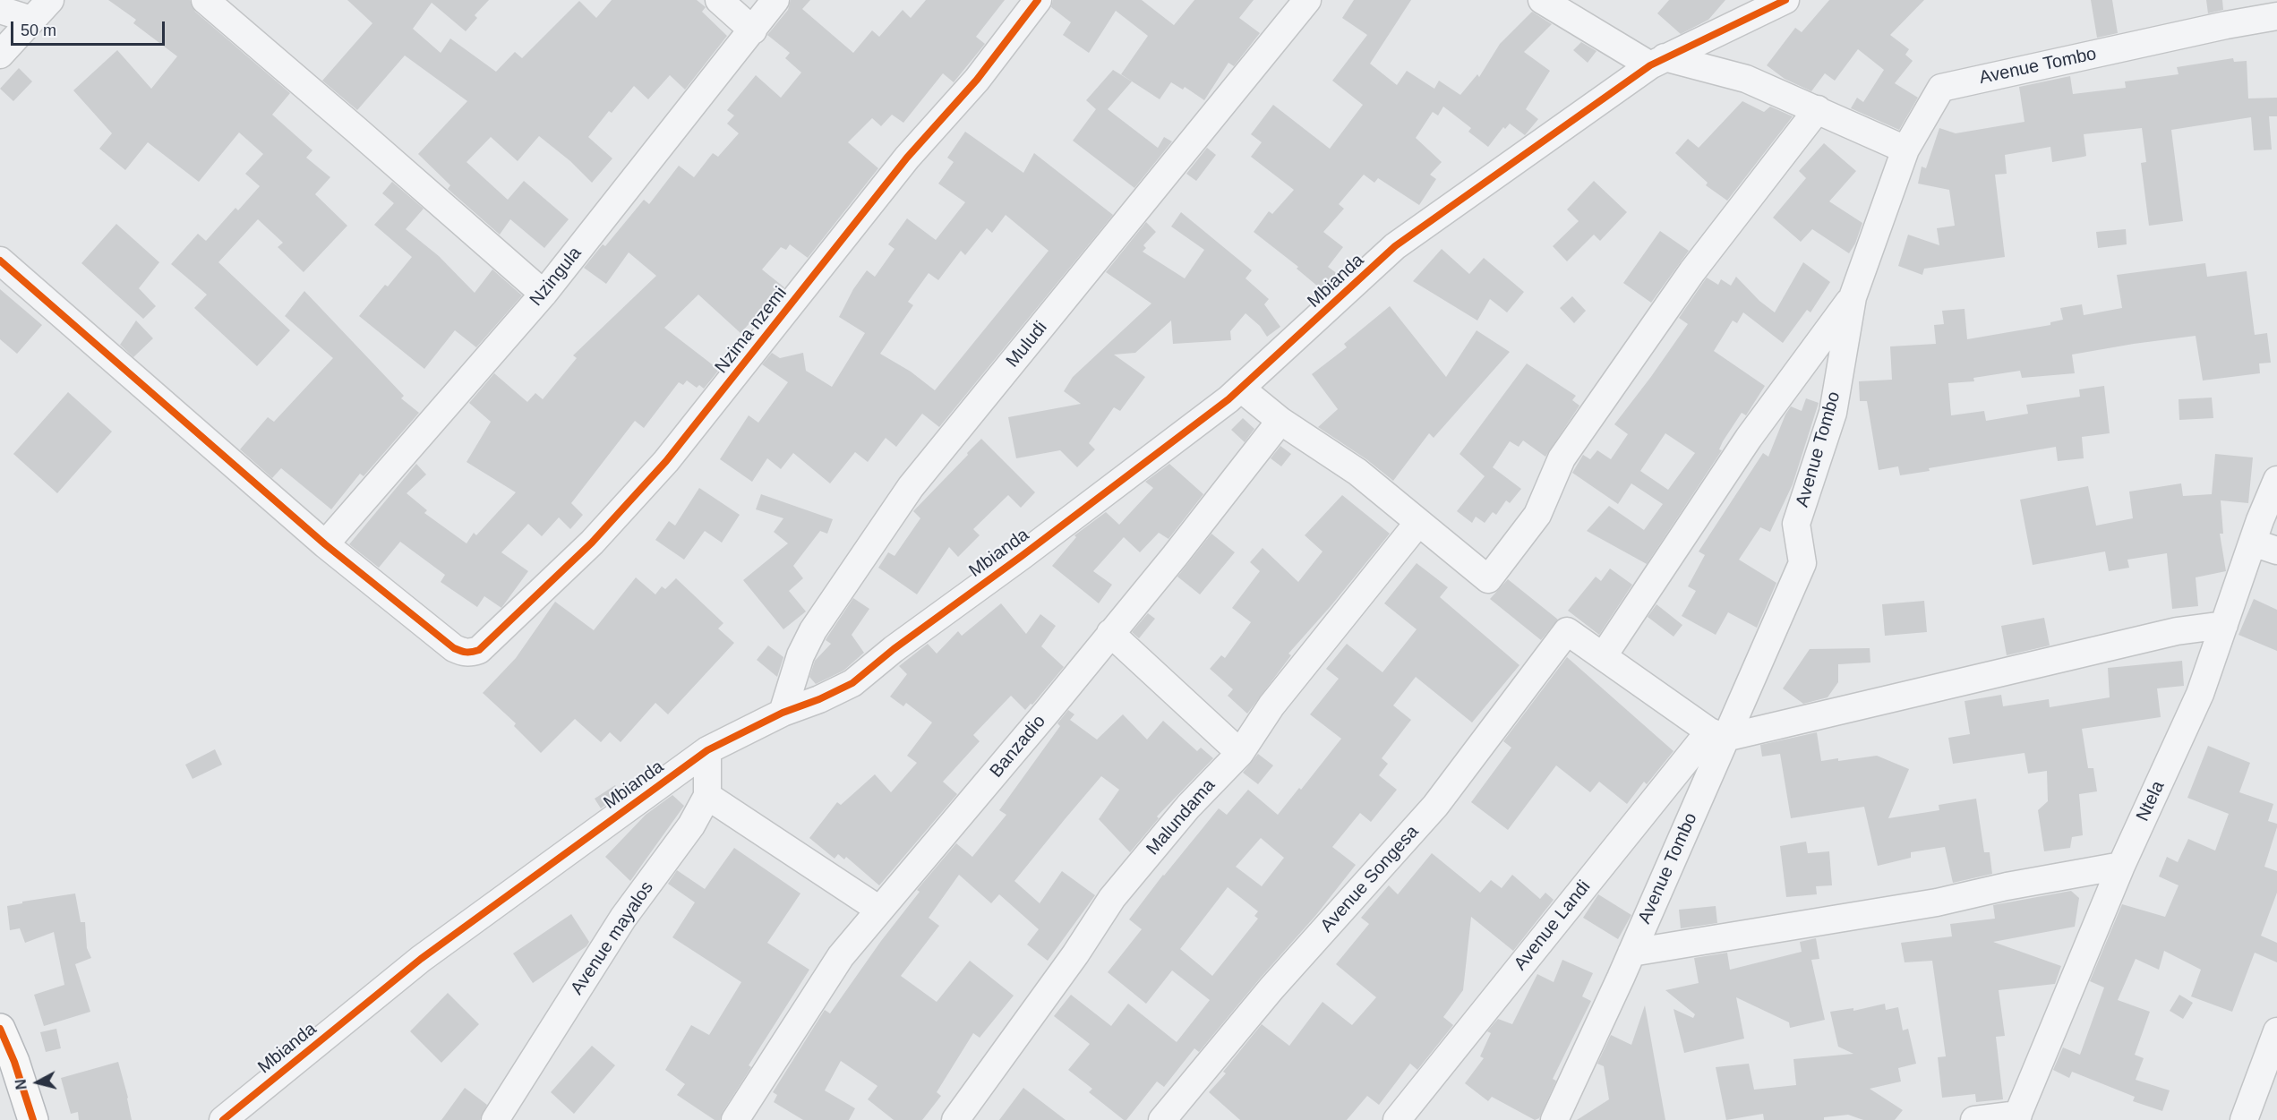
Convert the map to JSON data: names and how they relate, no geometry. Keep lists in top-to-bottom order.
{
  "streets": {
    "street": [
      "Avenue Tombo",
      "Nzingula",
      "Mbianda",
      "Nzima nzemi",
      "Muludi",
      "Banzadio",
      "Ntela",
      "Malundama",
      "Avenue Songesa",
      "Avenue Landi",
      "Avenue mayalos"
    ]
  },
  "crossings": [
    ["Avenue Tombo", "Avenue Landi"],
    ["Nzingula", "Nzima nzemi"],
    ["Mbianda", "Muludi"],
    ["Mbianda", "Avenue mayalos"]
  ],
  "scale_bar": "50 m",
  "north": "left"
}
